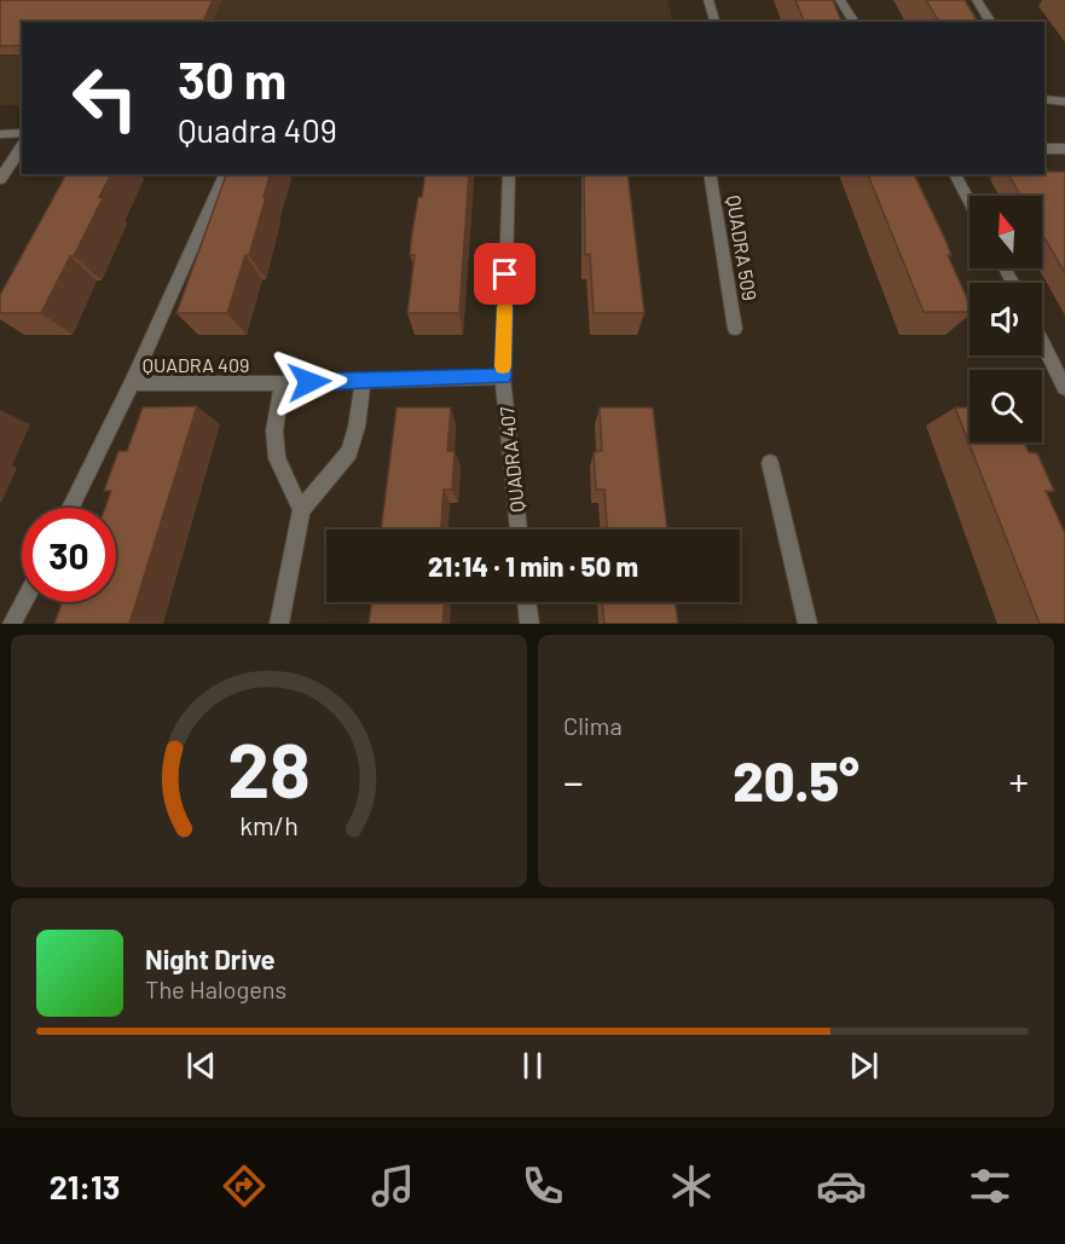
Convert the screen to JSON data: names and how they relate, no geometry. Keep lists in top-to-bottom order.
{
  "streets": {
    "street": ["QUADRA 509", "QUADRA 409", "QUADRA 407"]
  },
  "crossings": [
    ["QUADRA 409", "QUADRA 407"]
  ],
  "north": "top",
  "page": {
    "turn": ["30 m", "Quadra 409"],
    "limit": "30",
    "trip": "21:14 · 1 min · 50 m",
    "tile": "Clima",
    "heat": ["−", "20.5°", "+"],
    "song": ["Night Drive", "The Halogens"],
    "tabs": "21:13",
    "gauge": ["28", "km/h"]
  }
}
